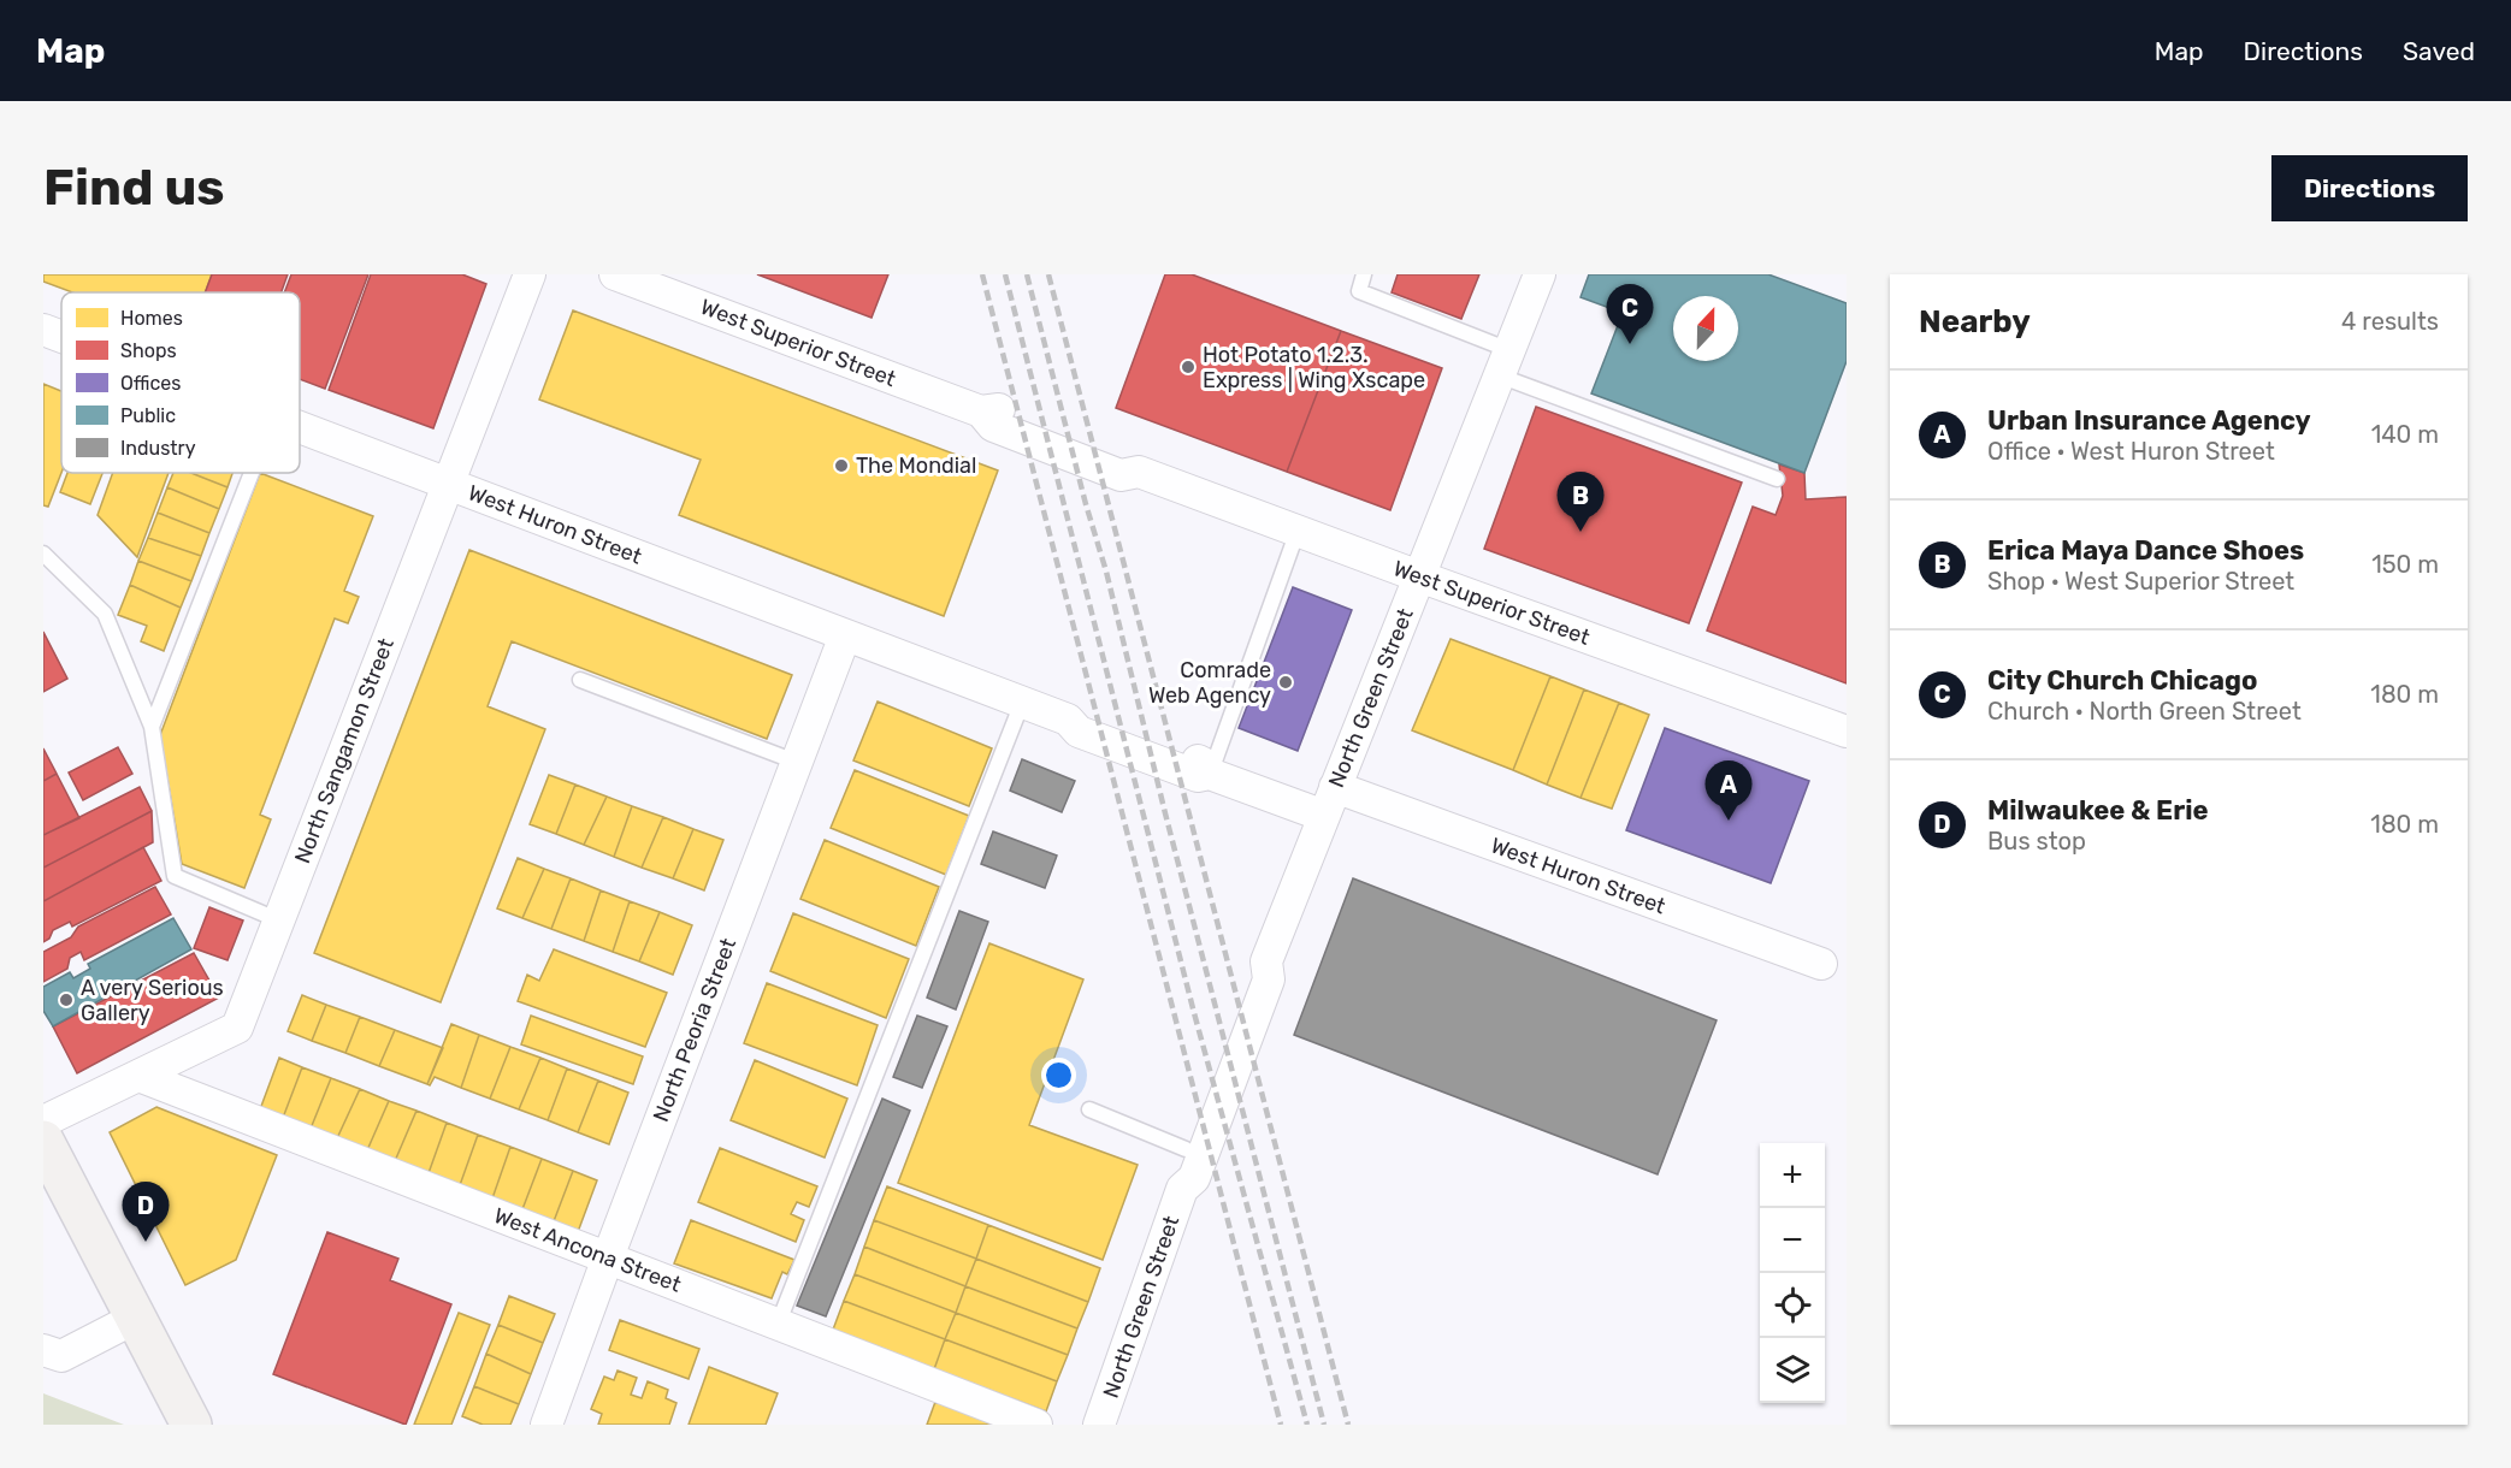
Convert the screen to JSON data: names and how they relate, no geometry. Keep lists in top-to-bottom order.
{
  "streets": {
    "street": [
      "West Superior Street",
      "West Huron Street",
      "North Green Street",
      "North Sangamon Street",
      "North Peoria Street",
      "West Ancona Street"
    ]
  },
  "crossings": [
    ["West Superior Street", "North Green Street"],
    ["West Huron Street", "North Green Street"],
    ["West Huron Street", "North Sangamon Street"],
    ["West Huron Street", "North Peoria Street"],
    ["North Sangamon Street", "West Ancona Street"],
    ["North Peoria Street", "West Ancona Street"]
  ],
  "places": [
    "Hot Potato 1.2.3. Express | Wing Xscape",
    "The Mondial",
    "Comrade Web Agency",
    "A very Serious Gallery"
  ],
  "legend": [
    "Homes",
    "Shops",
    "Offices",
    "Public",
    "Industry"
  ],
  "north": "top",
  "page": {
    "header": "Map",
    "nav": ["Map", "Directions", "Saved"],
    "buttons": "Directions",
    "title": "Find us",
    "heading": ["Nearby", "4 results"],
    "pins": [
      "C",
      "B",
      "A",
      "D"
    ],
    "list": [
      {
        "mark": "A",
        "name": "Urban Insurance Agency",
        "note": "Office · West Huron Street",
        "value": "140 m"
      },
      {
        "mark": "B",
        "name": "Erica Maya Dance Shoes",
        "note": "Shop · West Superior Street",
        "value": "150 m"
      },
      {
        "mark": "C",
        "name": "City Church Chicago",
        "note": "Church · North Green Street",
        "value": "180 m"
      },
      {
        "mark": "D",
        "name": "Milwaukee & Erie",
        "note": "Bus stop",
        "value": "180 m"
      }
    ],
    "map_buttons": ["+", "−"]
  }
}
